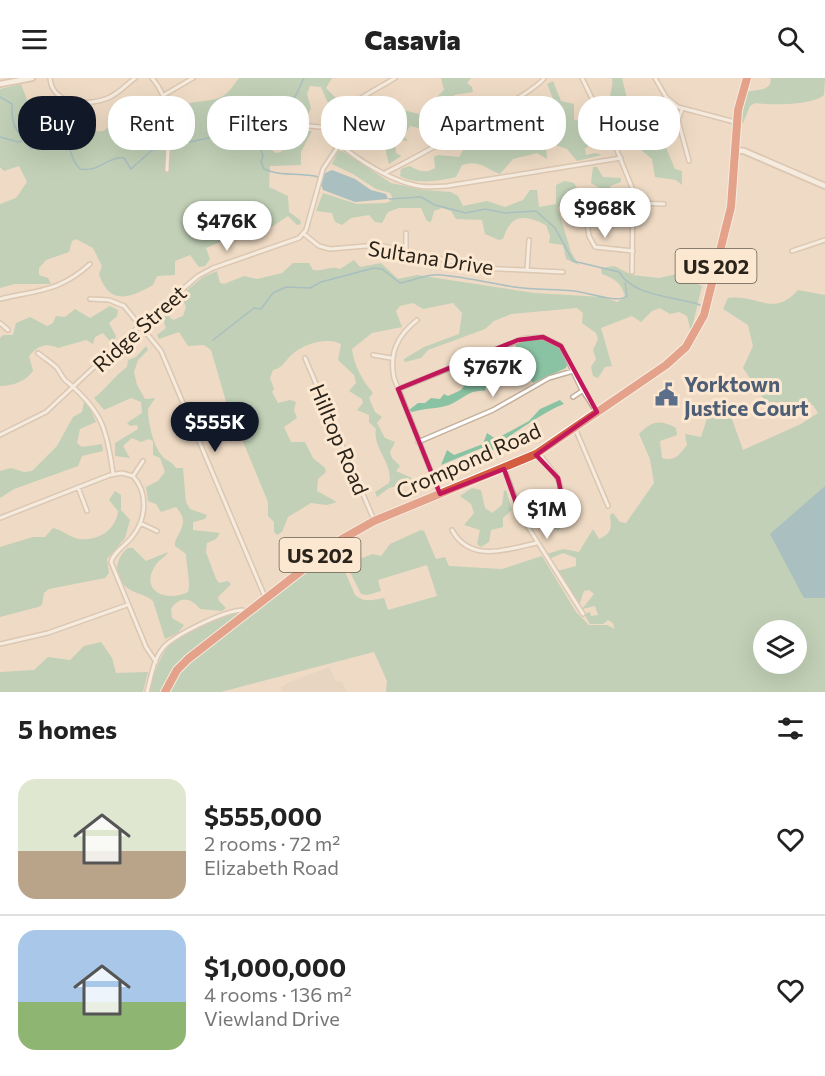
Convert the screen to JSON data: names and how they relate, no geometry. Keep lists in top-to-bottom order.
{
  "streets": {
    "highway": ["US 202", "Crompond Road"],
    "street": ["Sultana Drive", "Ridge Street", "Hilltop Road"]
  },
  "crossings": [
    ["Sultana Drive", "Ridge Street"],
    ["Hilltop Road", "Crompond Road"]
  ],
  "places": {
    "public building": ["Yorktown Justice Court"]
  },
  "page": {
    "header": "Casavia",
    "chip": [
      "Buy",
      "Rent",
      "Filters",
      "New",
      "Apartment",
      "House"
    ],
    "price": [
      "$968K",
      "$476K",
      "$767K",
      "$555K",
      "$1M"
    ],
    "heading": "5 homes",
    "list": [
      {
        "name": "$555,000",
        "note": "2 rooms · 72 m² · Elizabeth Road"
      },
      {
        "name": "$1,000,000",
        "note": "4 rooms · 136 m² · Viewland Drive"
      }
    ]
  }
}
